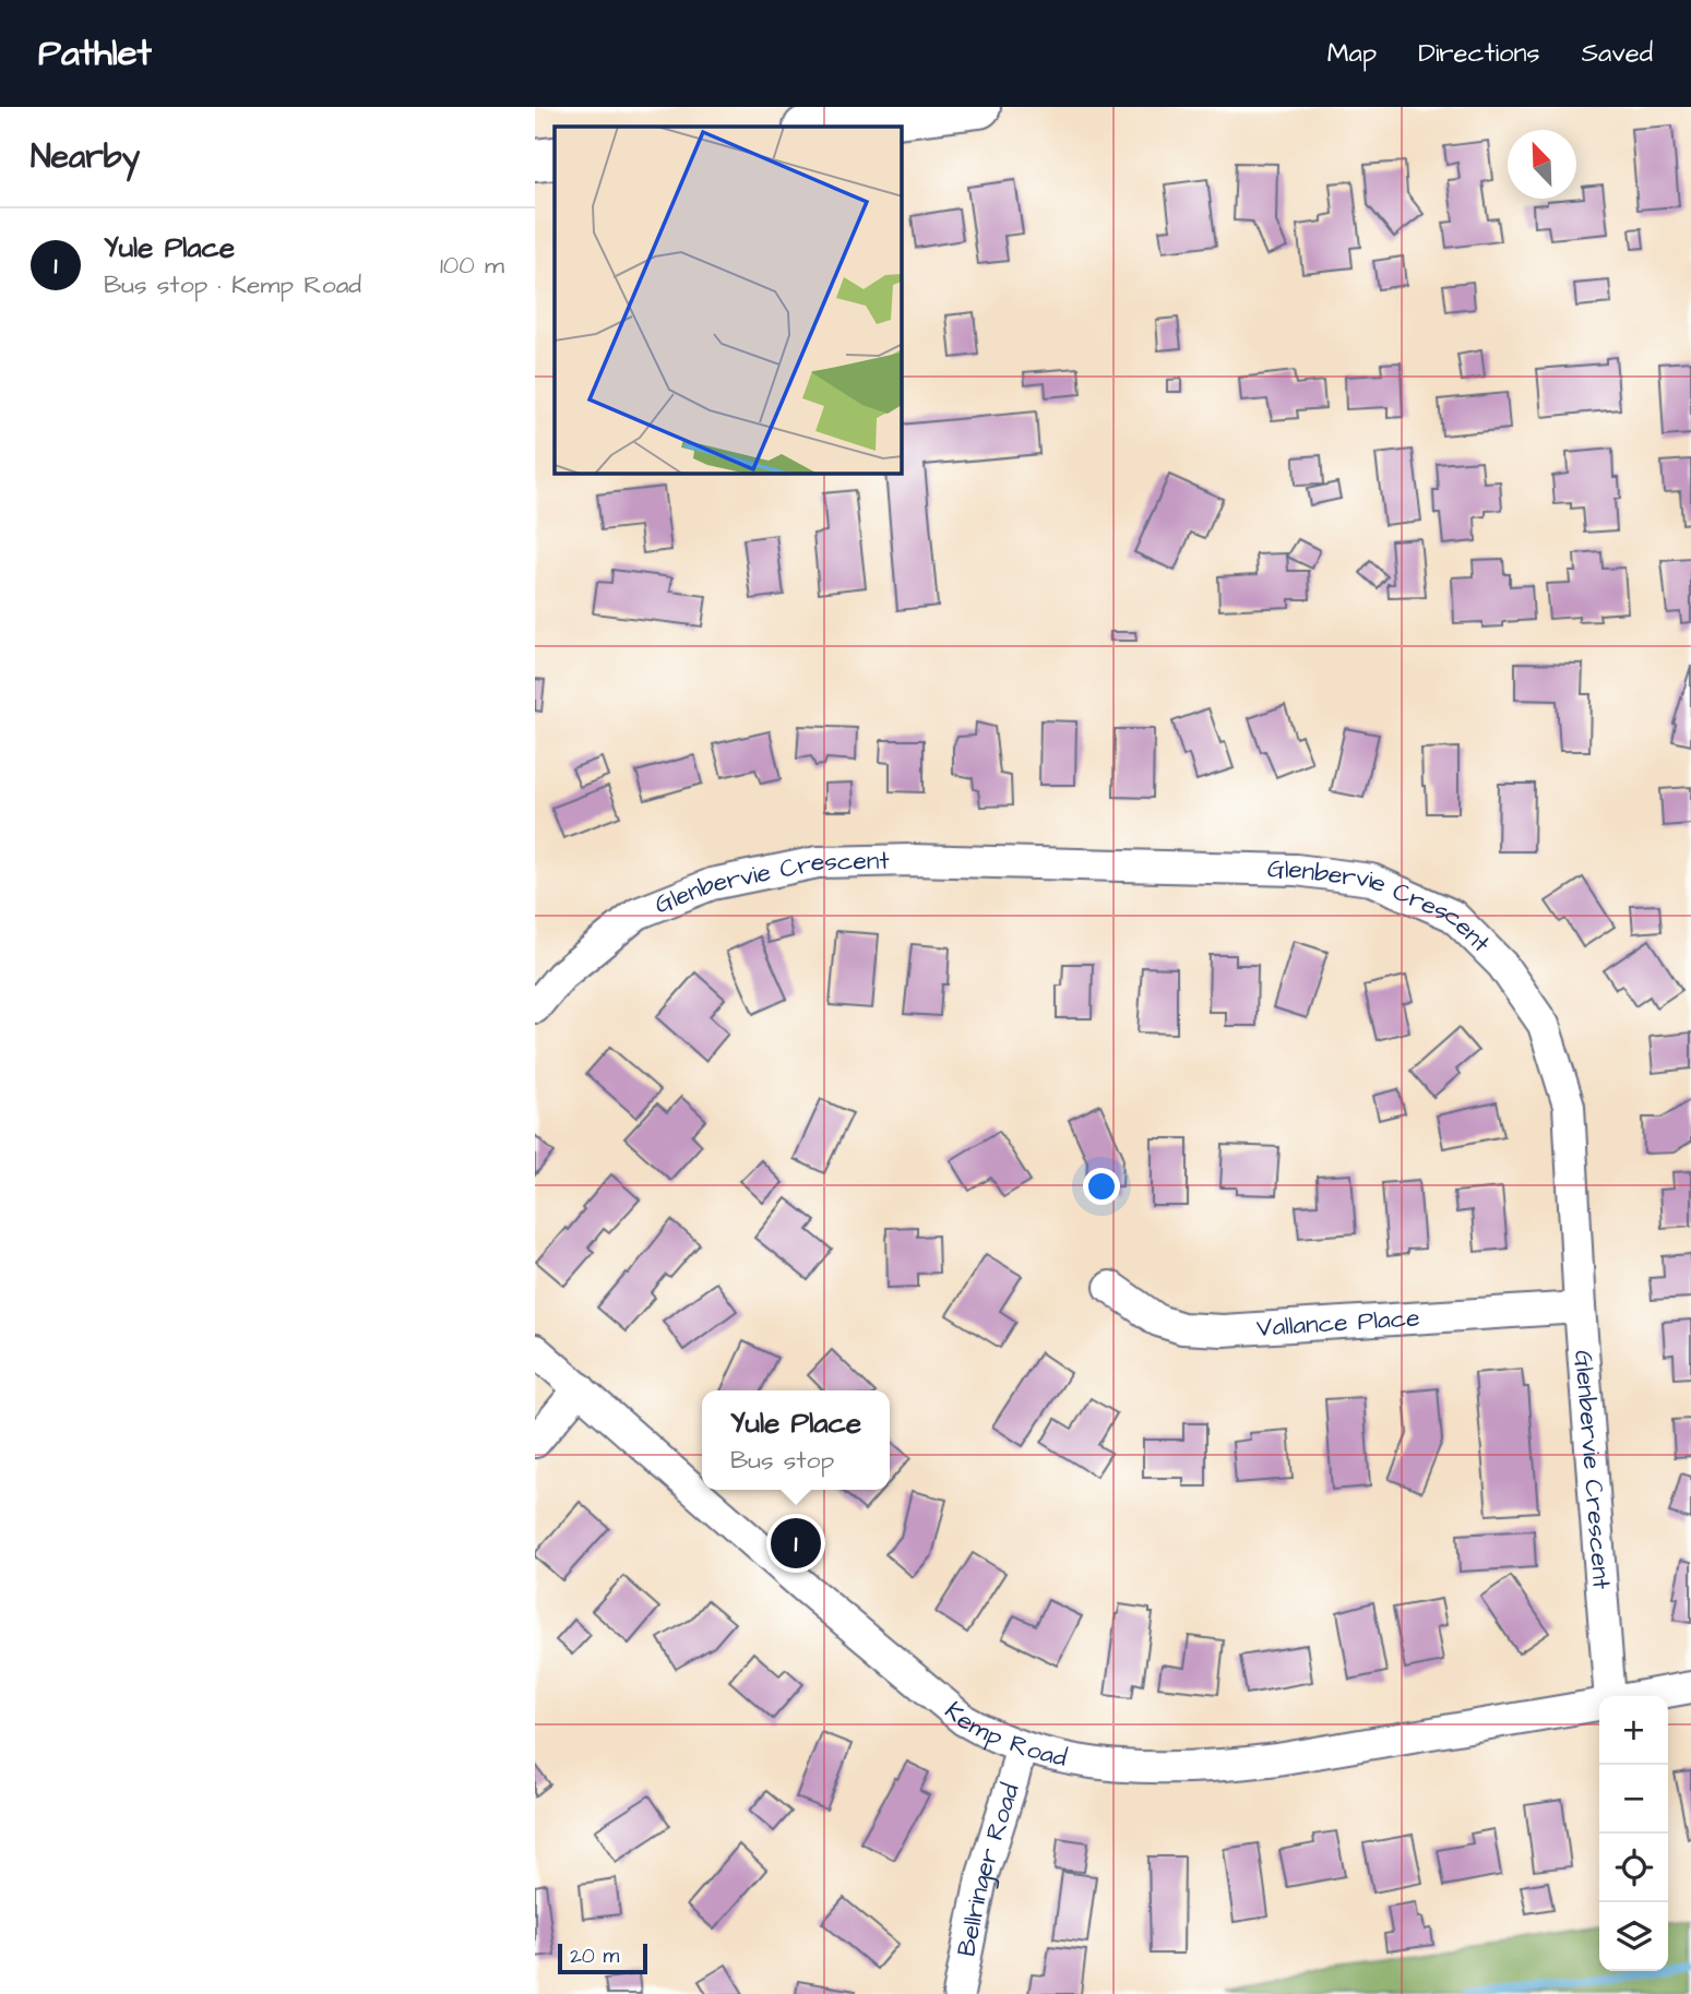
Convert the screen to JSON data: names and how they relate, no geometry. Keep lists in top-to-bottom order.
{
  "streets": {
    "street": [
      "Glenbervie Crescent",
      "Vallance Place",
      "Kemp Road",
      "Bellringer Road"
    ]
  },
  "crossings": [
    ["Glenbervie Crescent", "Vallance Place"],
    ["Kemp Road", "Bellringer Road"]
  ],
  "scale_bar": "20 m",
  "north": "top left",
  "page": {
    "header": "Pathlet",
    "nav": ["Map", "Directions", "Saved"],
    "heading": "Nearby",
    "list": [
      {
        "mark": "1",
        "name": "Yule Place",
        "note": "Bus stop · Kemp Road",
        "value": "100 m"
      }
    ],
    "popup": ["Yule Place", "Bus stop"],
    "pins": "1",
    "map_buttons": ["+", "−"],
    "scale": "20 m"
  }
}
